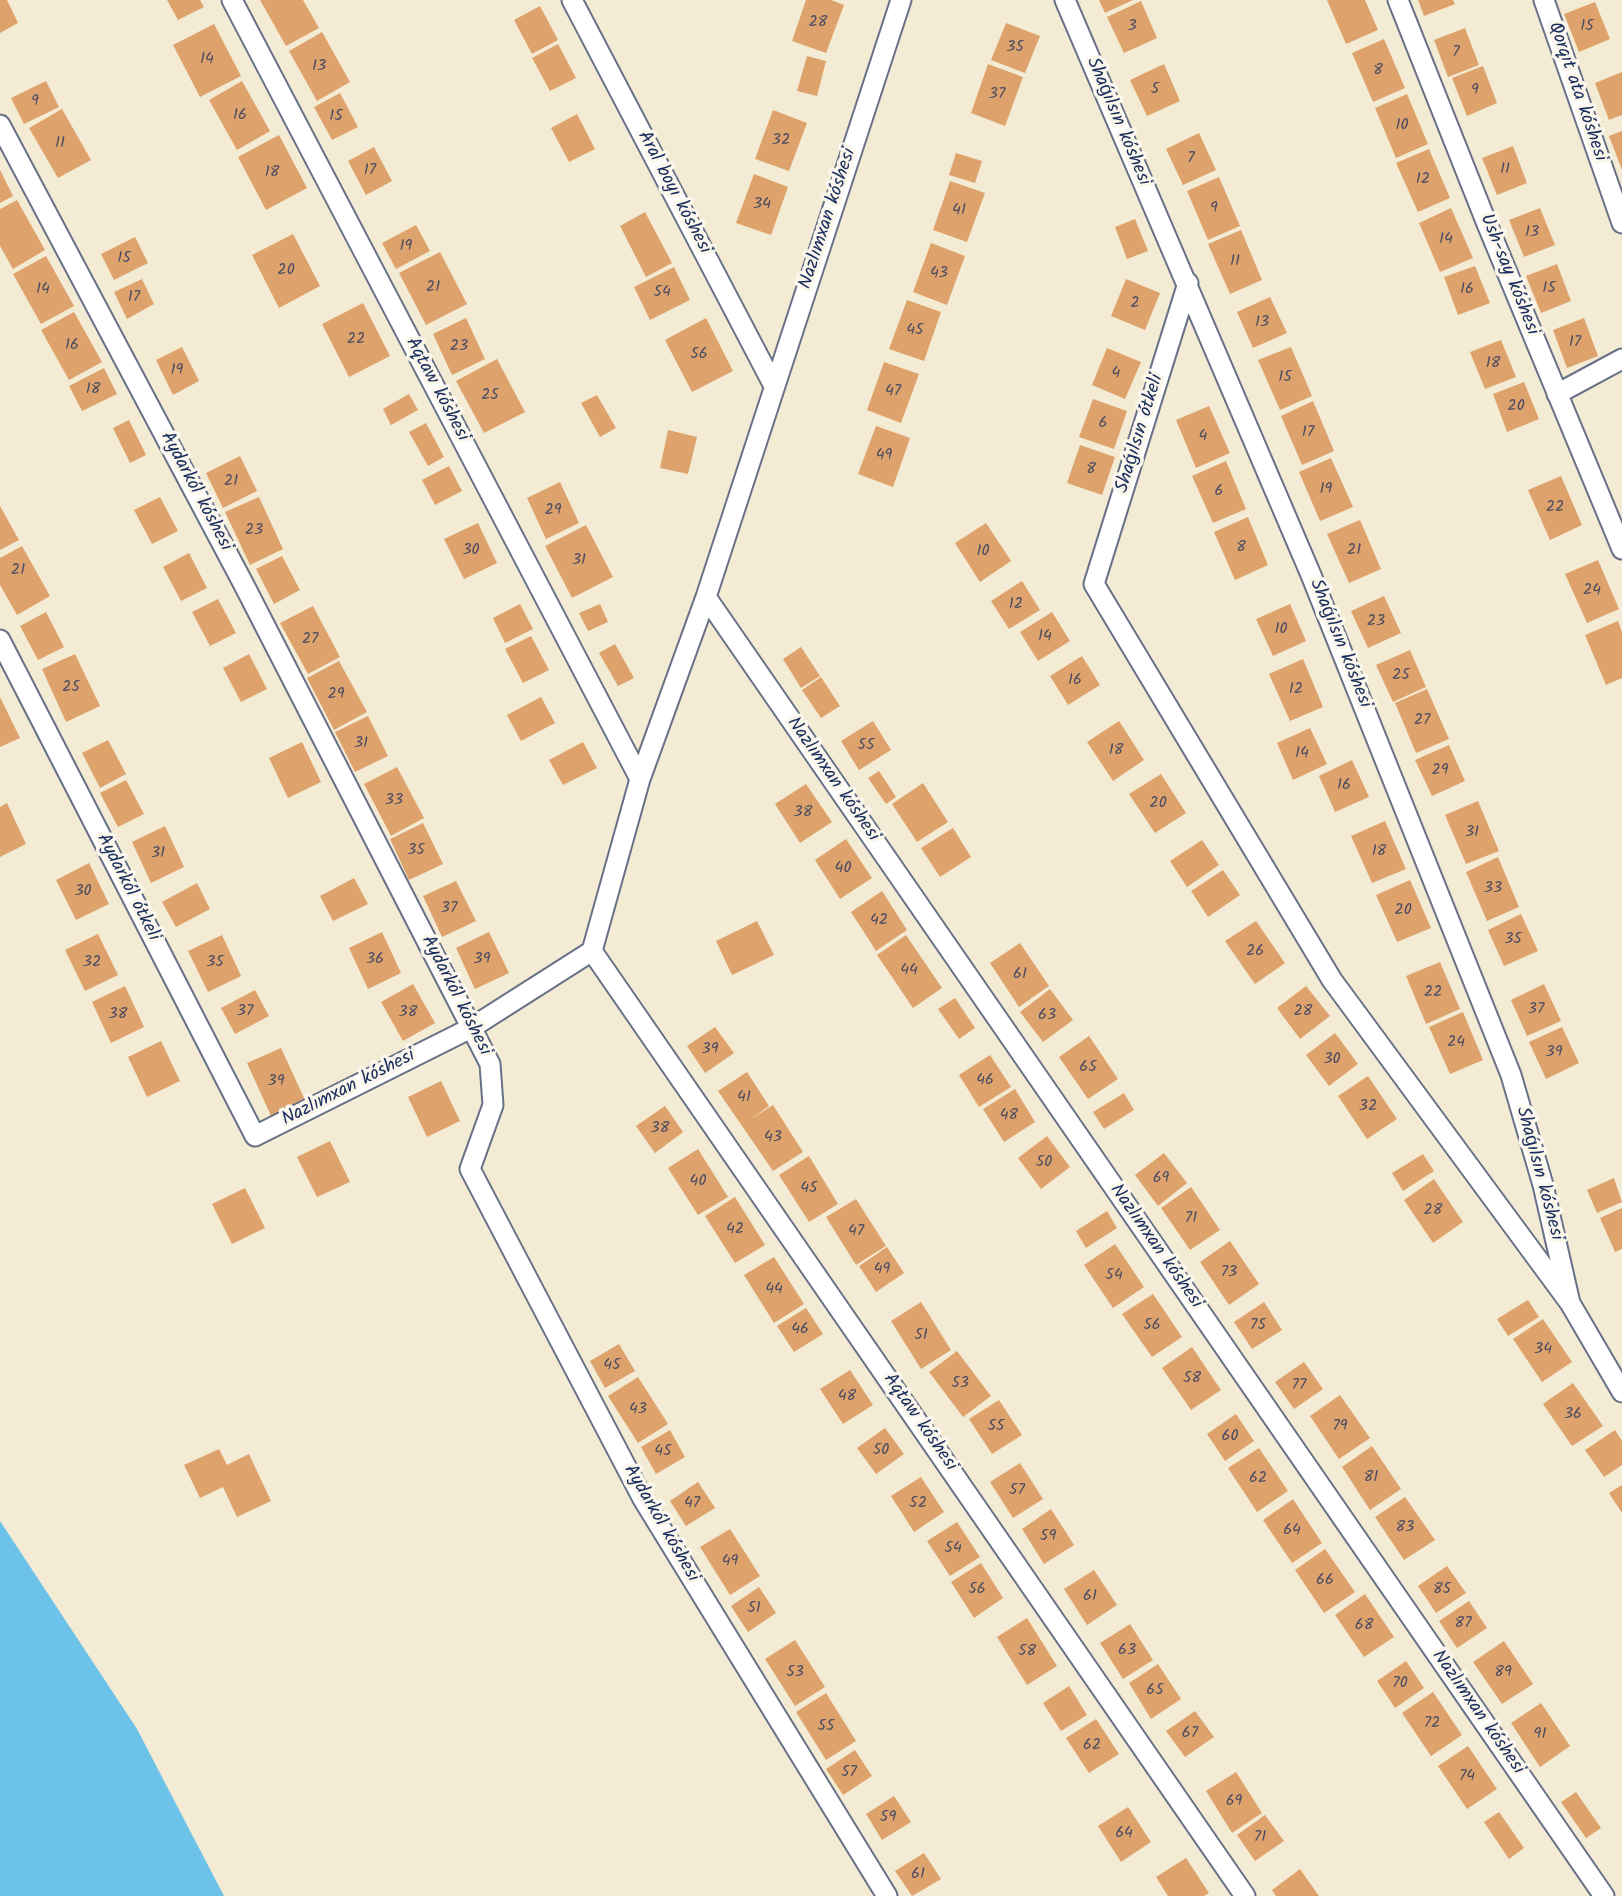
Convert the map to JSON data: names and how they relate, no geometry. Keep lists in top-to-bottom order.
{
  "streets": {
    "street": [
      "Qorqıt ata kóshesi",
      "Shaǵılsın kóshesi",
      "Aral boyı kóshesi",
      "Nazlımxan kóshesi",
      "Ush-say kóshesi",
      "Aqtaw kóshesi",
      "Shaǵılsın ótkeli",
      "Aydarkól kóshesi",
      "Aydarkól ótkeli"
    ]
  },
  "crossings": [
    ["Shaǵılsın kóshesi", "Shaǵılsın ótkeli"],
    ["Aral boyı kóshesi", "Nazlımxan kóshesi"],
    ["Nazlımxan kóshesi", "Aqtaw kóshesi"],
    ["Nazlımxan kóshesi", "Aydarkól kóshesi"],
    ["Nazlımxan kóshesi", "Aydarkól ótkeli"]
  ],
  "house_numbers": [
    "28",
    "3",
    "15",
    "35",
    "7",
    "14",
    "13",
    "8",
    "5",
    "9",
    "37",
    "9",
    "16",
    "15",
    "10",
    "32",
    "11",
    "7",
    "11",
    "17",
    "18",
    "12",
    "34",
    "9",
    "41",
    "13",
    "14",
    "19",
    "15",
    "11",
    "20",
    "43",
    "21",
    "15",
    "14",
    "16",
    "54",
    "17",
    "2",
    "13",
    "45",
    "22",
    "17",
    "16",
    "23",
    "56",
    "18",
    "19",
    "4",
    "15",
    "18",
    "47",
    "25",
    "20",
    "6",
    "17",
    "4",
    "49",
    "8",
    "21",
    "19",
    "6",
    "22",
    "29",
    "23",
    "8",
    "30",
    "21",
    "10",
    "31",
    "21",
    "24",
    "12",
    "23",
    "10",
    "14",
    "27",
    "25",
    "16",
    "25",
    "12",
    "29",
    "27",
    "31",
    "55",
    "18",
    "14",
    "29",
    "16",
    "33",
    "20",
    "38",
    "31",
    "35",
    "18",
    "31",
    "40",
    "33",
    "30",
    "37",
    "20",
    "42",
    "35",
    "26",
    "36",
    "39",
    "32",
    "35",
    "44",
    "61",
    "22",
    "37",
    "37",
    "28",
    "38",
    "38",
    "63",
    "24",
    "39",
    "39",
    "30",
    "65",
    "46",
    "39",
    "41",
    "32",
    "48",
    "38",
    "43",
    "50",
    "69",
    "40",
    "45",
    "28",
    "71",
    "42",
    "47",
    "49",
    "73",
    "54",
    "44",
    "56",
    "75",
    "46",
    "51",
    "34",
    "45",
    "58",
    "53",
    "77",
    "48",
    "43",
    "36",
    "55",
    "79",
    "60",
    "50",
    "45",
    "81",
    "62",
    "57",
    "47",
    "52",
    "83",
    "64",
    "59",
    "54",
    "49",
    "66",
    "56",
    "85",
    "61",
    "51",
    "87",
    "68",
    "63",
    "58",
    "53",
    "89",
    "70",
    "65",
    "72",
    "55",
    "67",
    "91",
    "62",
    "57",
    "74",
    "69",
    "59",
    "64",
    "71",
    "61"
  ]
}
